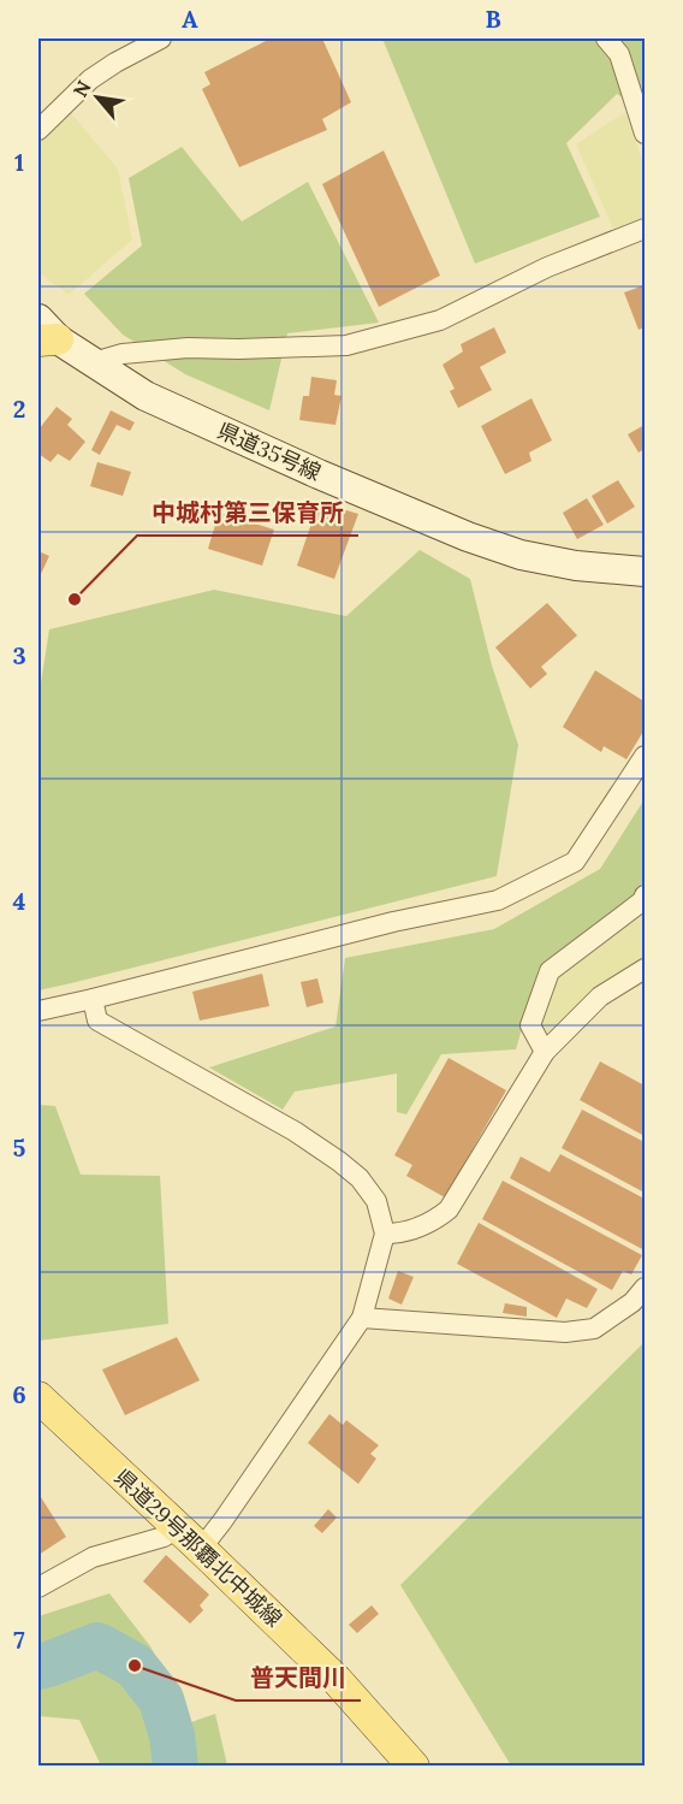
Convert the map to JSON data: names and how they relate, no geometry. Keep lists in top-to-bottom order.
{
  "streets": {
    "main road": ["県道35号線", "県道29号那覇北中城線"]
  },
  "places": ["中城村第三保育所", "普天間川"],
  "north": "top left",
  "grid": {
    "columns": ["A", "B"],
    "rows": [
      "1",
      "2",
      "3",
      "4",
      "5",
      "6",
      "7"
    ]
  }
}
